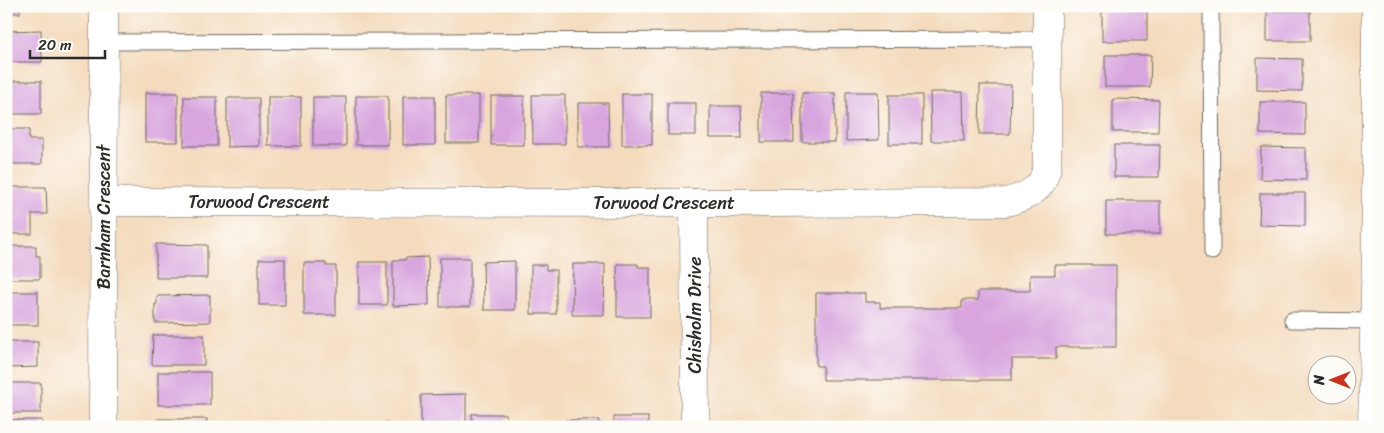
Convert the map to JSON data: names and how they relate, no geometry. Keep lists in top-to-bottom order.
{
  "streets": {
    "street": ["Torwood Crescent", "Barnham Crescent", "Chisholm Drive"]
  },
  "crossings": [
    ["Torwood Crescent", "Barnham Crescent"],
    ["Torwood Crescent", "Chisholm Drive"]
  ],
  "scale_bar": "20 m",
  "north": "left"
}
